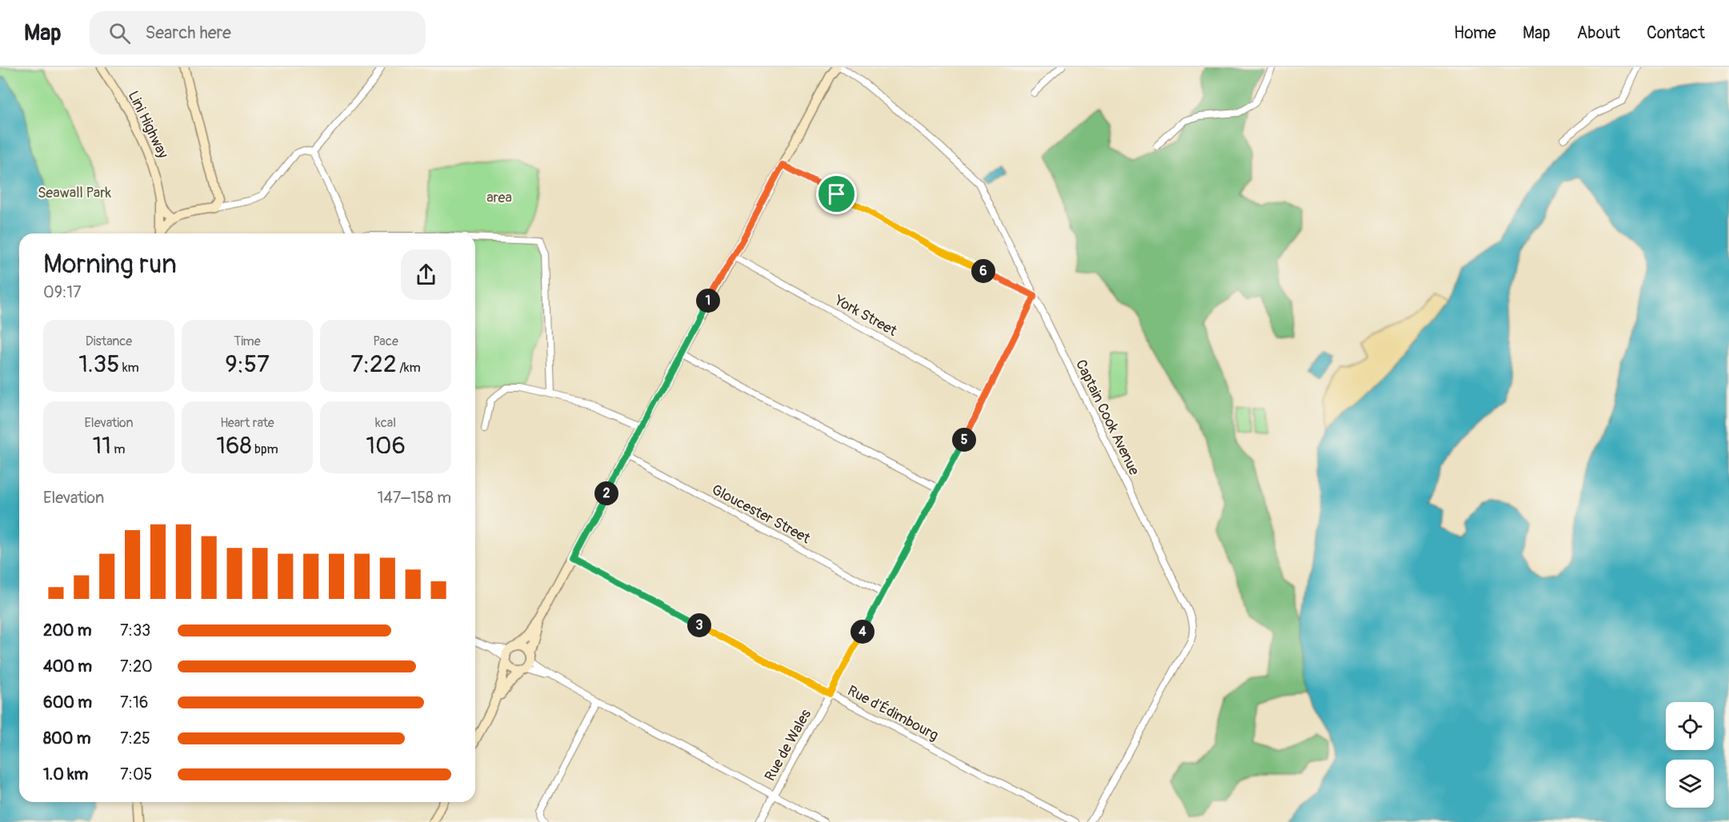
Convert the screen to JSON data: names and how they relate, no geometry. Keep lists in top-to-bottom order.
{
  "streets": {
    "street": [
      "Lini Highway",
      "York Street",
      "Captain Cook Avenue",
      "Gloucester Street",
      "Rue d'Édimbourg",
      "Rue de Wales"
    ]
  },
  "crossings": [
    ["York Street", "Rue de Wales"],
    ["Captain Cook Avenue", "Rue de Wales"],
    ["Gloucester Street", "Rue de Wales"],
    ["Rue d'Édimbourg", "Rue de Wales"]
  ],
  "parks": ["Seawall Park", "area"],
  "page": {
    "header": "Map",
    "search": "Search here",
    "nav": [
      "Home",
      "Map",
      "About",
      "Contact"
    ],
    "heading": ["Morning run", "09:17"],
    "pins": [
      "6",
      "1",
      "5",
      "2",
      "3",
      "4"
    ],
    "stats": [
      ["Distance", "1.35 km"],
      ["Time", "9:57"],
      ["Pace", "7:22 /km"],
      ["Elevation", "11 m"],
      ["Heart rate", "168 bpm"],
      ["kcal", "106"]
    ],
    "chart": ["Elevation", "147–158 m"],
    "list": [
      {
        "name": "200 m",
        "note": "7:33"
      },
      {
        "name": "400 m",
        "note": "7:20"
      },
      {
        "name": "600 m",
        "note": "7:16"
      },
      {
        "name": "800 m",
        "note": "7:25"
      },
      {
        "name": "1.0 km",
        "note": "7:05"
      }
    ]
  }
}
